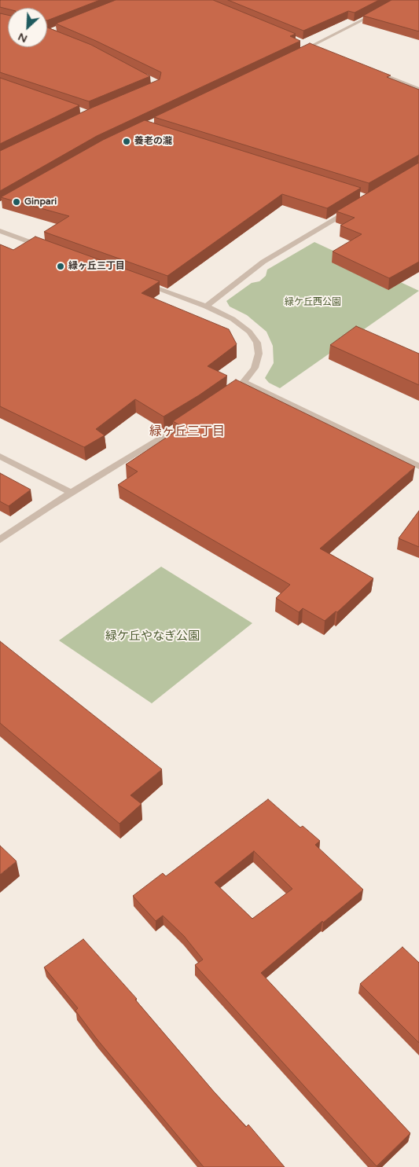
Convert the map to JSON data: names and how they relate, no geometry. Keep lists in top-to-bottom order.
{
  "districts": ["緑ヶ丘三丁目"],
  "parks": ["緑ケ丘西公園", "緑ケ丘やなぎ公園"],
  "places": ["養老の瀧", "Ginpari", "緑ヶ丘三丁目"],
  "north": "bottom left"
}
